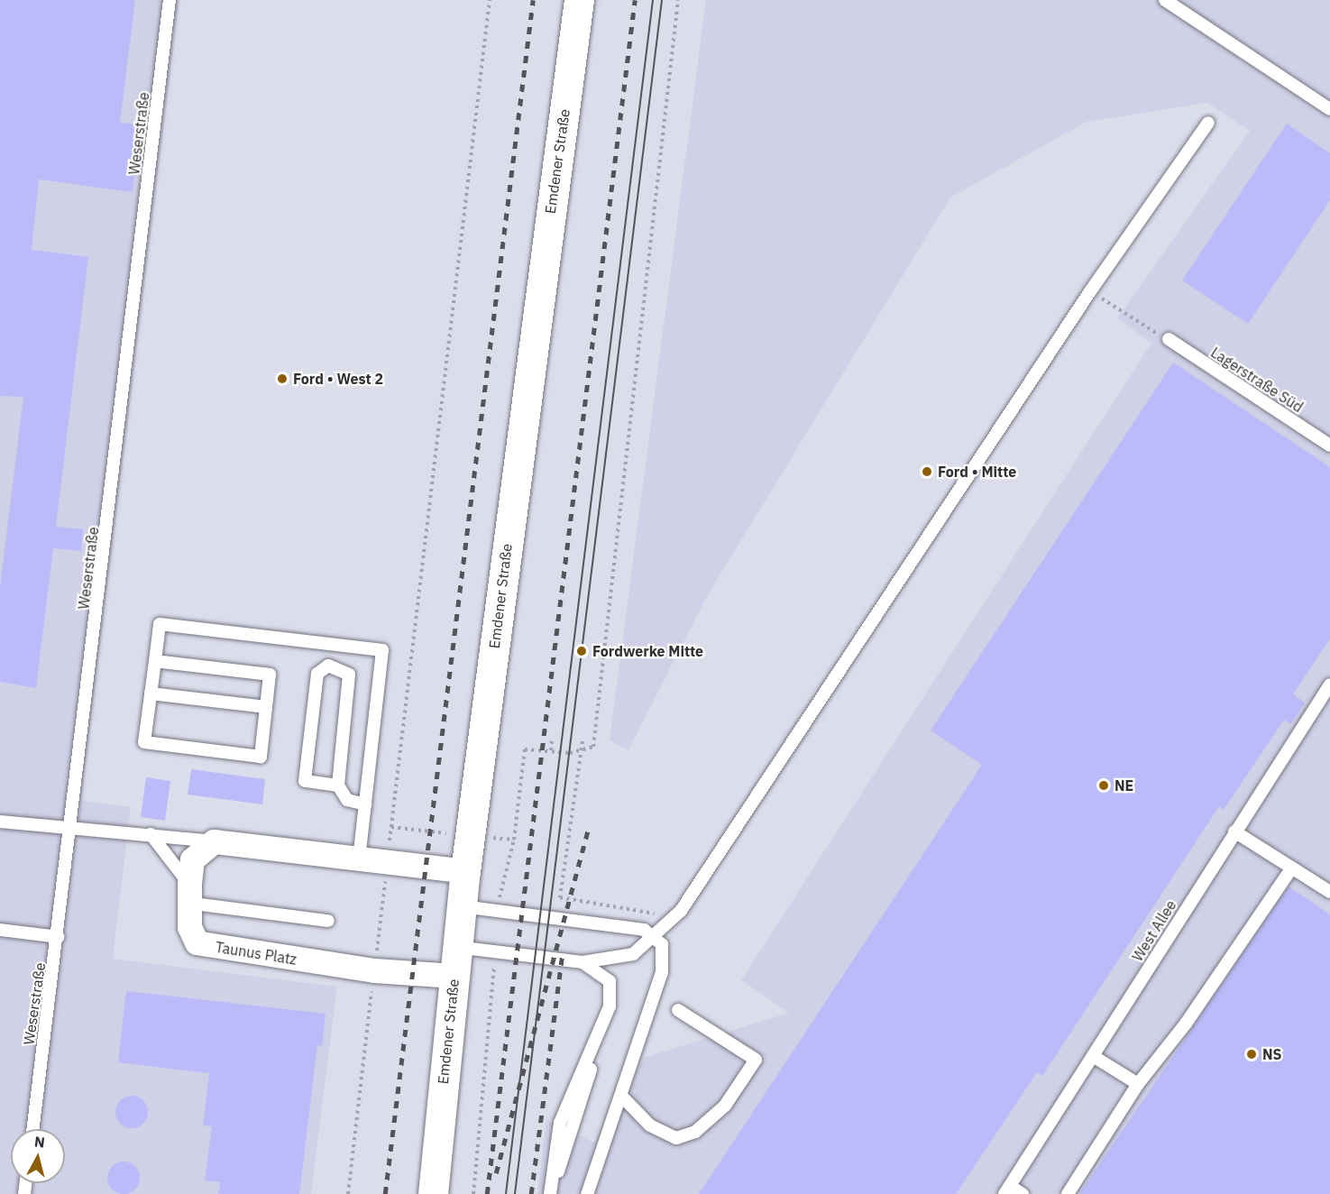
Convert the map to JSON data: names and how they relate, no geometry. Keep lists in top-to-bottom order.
{
  "streets": {
    "street": ["Emdener Straße", "Taunus Platz"],
    "lane": ["Weserstraße", "Lagerstraße Süd", "West Allee"]
  },
  "crossings": [
    ["Emdener Straße", "Taunus Platz"]
  ],
  "places": [
    "Ford • West 2",
    "Ford • Mitte",
    "Fordwerke Mitte",
    "NE",
    "NS"
  ],
  "north": "top"
}
